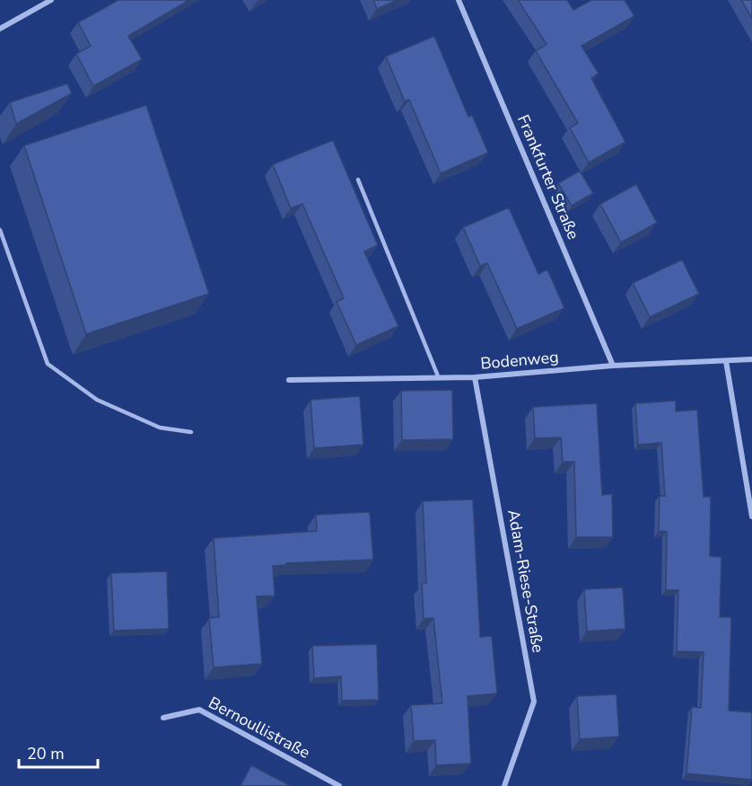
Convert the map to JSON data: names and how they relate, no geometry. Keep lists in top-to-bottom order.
{
  "streets": {
    "street": [
      "Frankfurter Straße",
      "Bodenweg",
      "Adam-Riese-Straße",
      "Bernoullistraße"
    ]
  },
  "crossings": [
    ["Frankfurter Straße", "Bodenweg"],
    ["Bodenweg", "Adam-Riese-Straße"]
  ],
  "scale_bar": "20 m"
}
